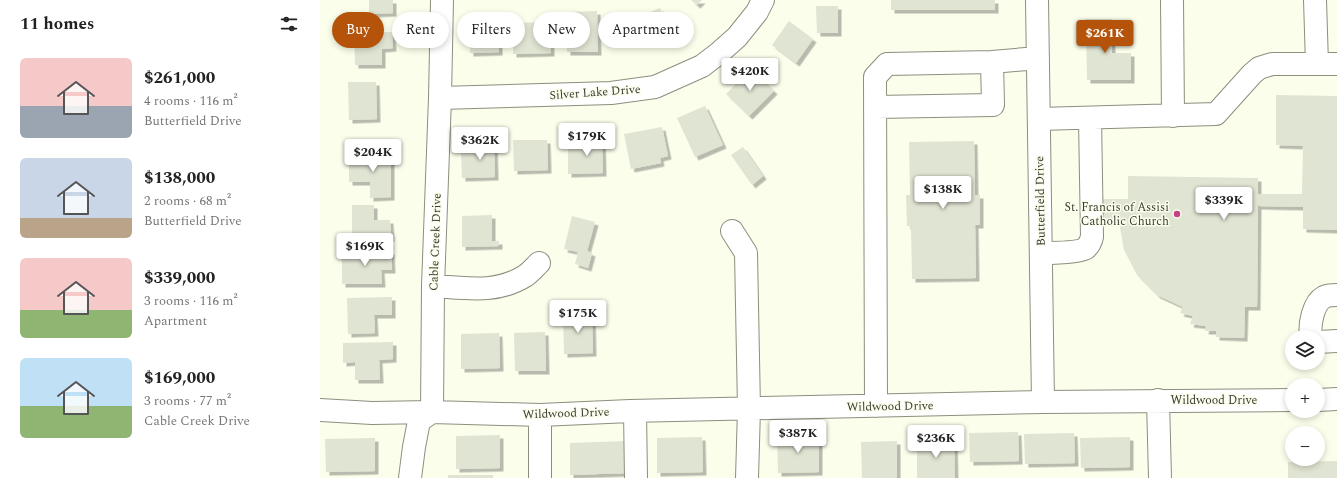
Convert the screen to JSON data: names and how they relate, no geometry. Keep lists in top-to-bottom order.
{
  "streets": {
    "street": [
      "Silver Lake Drive",
      "Butterfield Drive",
      "Cable Creek Drive",
      "Wildwood Drive"
    ]
  },
  "crossings": [
    ["Silver Lake Drive", "Cable Creek Drive"],
    ["Butterfield Drive", "Wildwood Drive"],
    ["Cable Creek Drive", "Wildwood Drive"]
  ],
  "places": ["St. Francis of Assisi Catholic Church"],
  "page": {
    "heading": "11 homes",
    "chip": [
      "Buy",
      "Rent",
      "Filters",
      "New",
      "Apartment"
    ],
    "price": [
      "$261K",
      "$420K",
      "$179K",
      "$362K",
      "$204K",
      "$138K",
      "$339K",
      "$169K",
      "$175K",
      "$387K",
      "$236K"
    ],
    "list": [
      {
        "name": "$261,000",
        "note": "4 rooms · 116 m² · Butterfield Drive"
      },
      {
        "name": "$138,000",
        "note": "2 rooms · 68 m² · Butterfield Drive"
      },
      {
        "name": "$339,000",
        "note": "3 rooms · 116 m² · Apartment"
      },
      {
        "name": "$169,000",
        "note": "3 rooms · 77 m² · Cable Creek Drive"
      }
    ],
    "map_buttons": ["+", "−"]
  }
}
